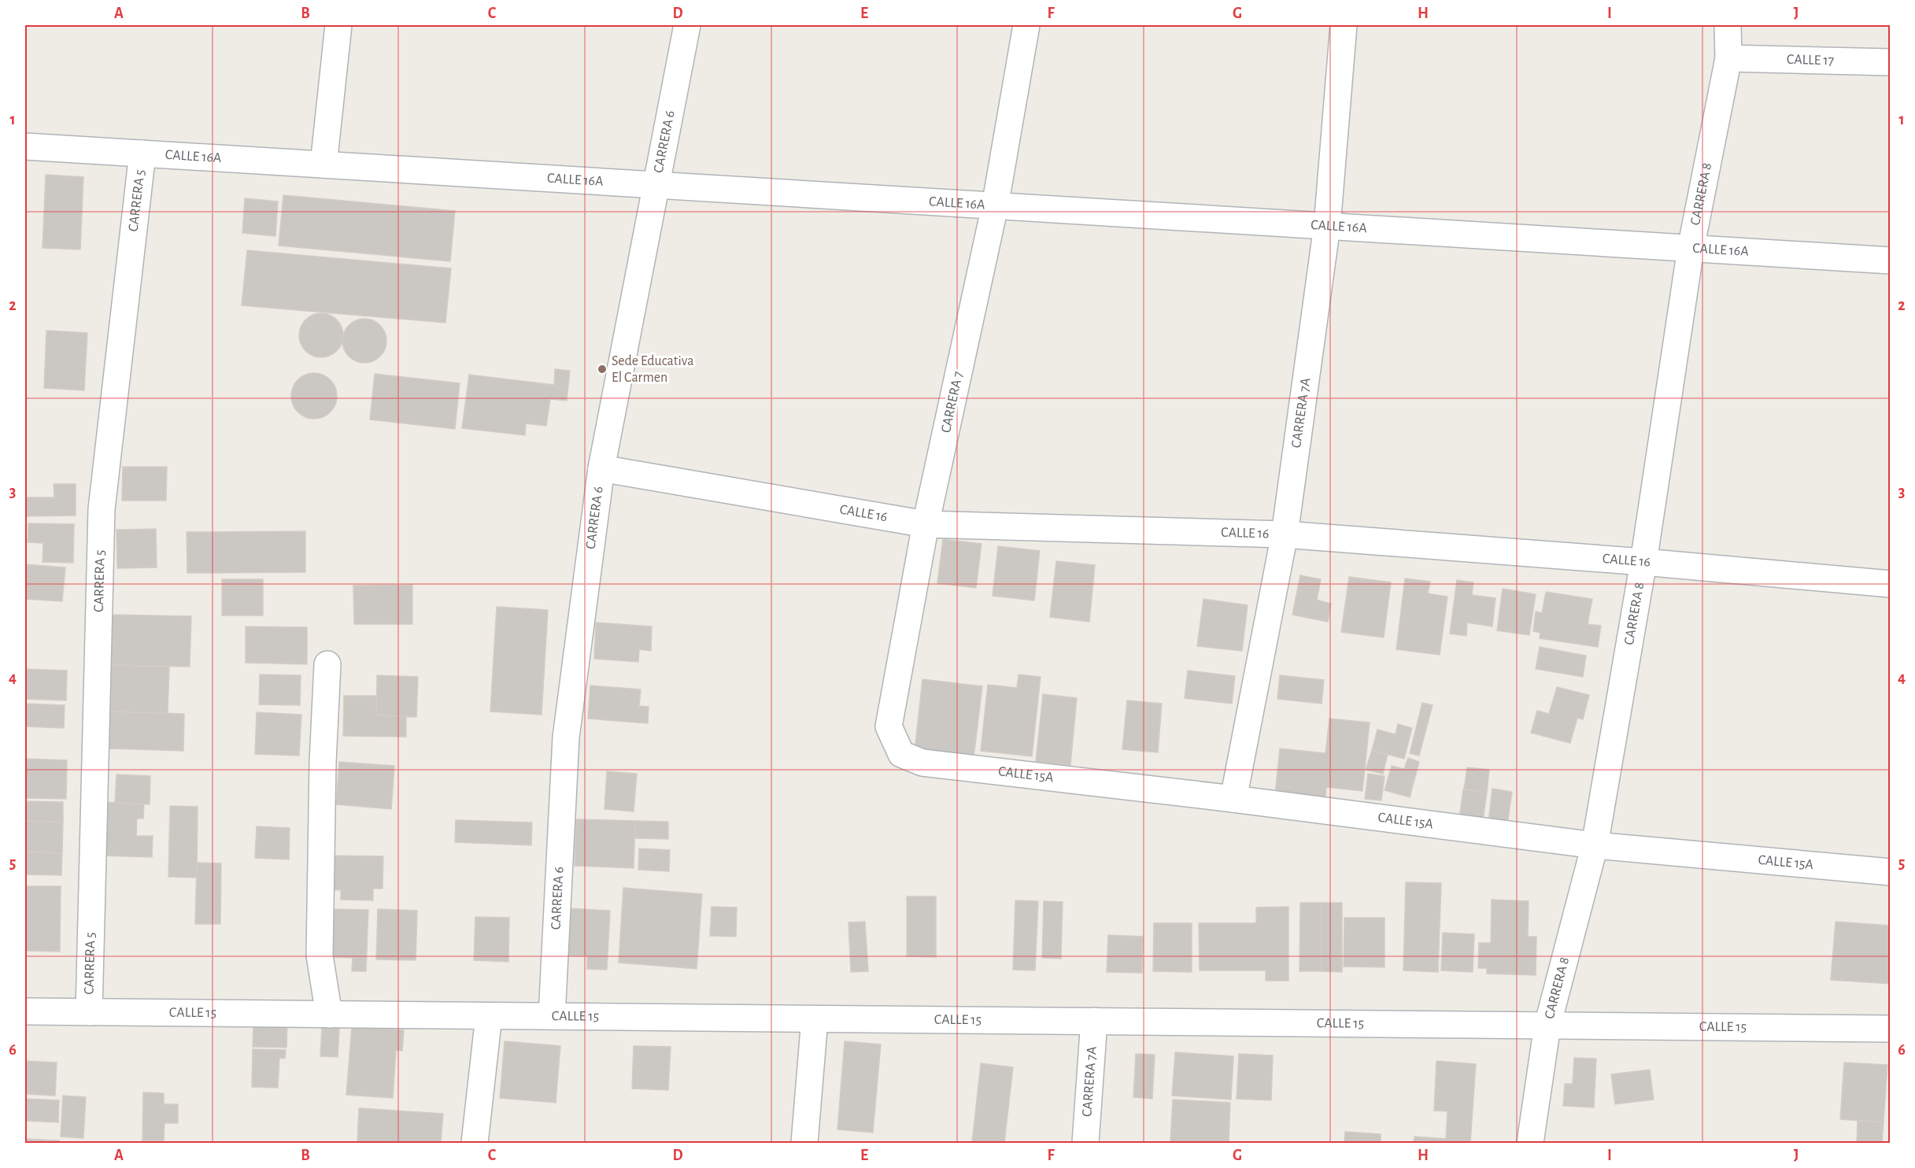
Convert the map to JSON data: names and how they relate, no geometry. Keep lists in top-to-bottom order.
{
  "streets": {
    "street": [
      "CALLE 17",
      "CARRERA 6",
      "CALLE 16A",
      "CARRERA 8",
      "CARRERA 5",
      "CARRERA 7",
      "CARRERA 7A",
      "CALLE 16",
      "CALLE 15A",
      "CALLE 15"
    ]
  },
  "crossings": [
    ["CALLE 17", "CARRERA 8"],
    ["CARRERA 6", "CALLE 16A"],
    ["CARRERA 6", "CALLE 16"],
    ["CARRERA 6", "CALLE 15"],
    ["CALLE 16A", "CARRERA 8"],
    ["CALLE 16A", "CARRERA 5"],
    ["CALLE 16A", "CARRERA 7"],
    ["CALLE 16A", "CARRERA 7A"],
    ["CARRERA 8", "CALLE 16"],
    ["CARRERA 8", "CALLE 15A"],
    ["CARRERA 8", "CALLE 15"],
    ["CARRERA 5", "CALLE 15"],
    ["CARRERA 7", "CALLE 16"],
    ["CARRERA 7", "CALLE 15A"],
    ["CARRERA 7A", "CALLE 16"],
    ["CARRERA 7A", "CALLE 15A"],
    ["CARRERA 7A", "CALLE 15"]
  ],
  "places": ["Sede Educativa El Carmen"],
  "grid": {
    "columns": [
      "A",
      "B",
      "C",
      "D",
      "E",
      "F",
      "G",
      "H",
      "I",
      "J"
    ],
    "rows": [
      "1",
      "2",
      "3",
      "4",
      "5",
      "6"
    ]
  }
}
